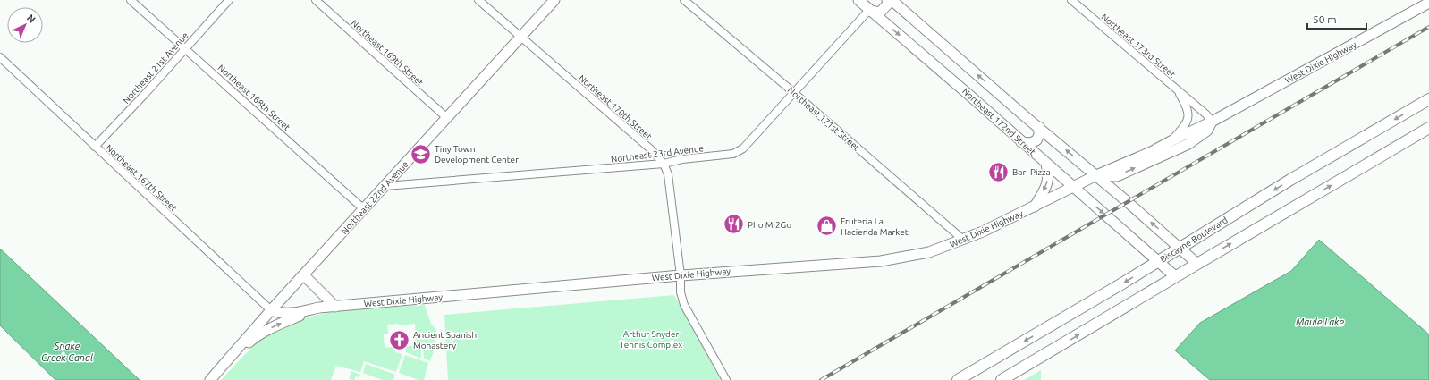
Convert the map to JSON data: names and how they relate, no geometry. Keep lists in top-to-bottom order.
{
  "streets": {
    "main road": ["Biscayne Boulevard"],
    "street": [
      "Northeast 173rd Street",
      "Northeast 169th Street",
      "West Dixie Highway",
      "Northeast 21st Avenue",
      "Northeast 168th Street",
      "Northeast 170th Street",
      "Northeast 171st Street",
      "Northeast 172nd Street",
      "Northeast 23rd Avenue",
      "Northeast 167th Street",
      "Northeast 22nd Avenue"
    ]
  },
  "crossings": [
    ["Northeast 173rd Street", "West Dixie Highway"],
    ["Northeast 169th Street", "Northeast 22nd Avenue"],
    ["West Dixie Highway", "Northeast 170th Street"],
    ["West Dixie Highway", "Northeast 171st Street"],
    ["West Dixie Highway", "Northeast 172nd Street"],
    ["West Dixie Highway", "Northeast 167th Street"],
    ["West Dixie Highway", "Northeast 22nd Avenue"],
    ["Northeast 21st Avenue", "Northeast 168th Street"],
    ["Northeast 21st Avenue", "Northeast 167th Street"],
    ["Northeast 168th Street", "Northeast 22nd Avenue"],
    ["Northeast 170th Street", "Northeast 23rd Avenue"],
    ["Northeast 170th Street", "Northeast 22nd Avenue"],
    ["Northeast 171st Street", "Northeast 23rd Avenue"],
    ["Northeast 172nd Street", "Northeast 23rd Avenue"],
    ["Northeast 172nd Street", "Biscayne Boulevard"],
    ["Northeast 23rd Avenue", "Northeast 22nd Avenue"],
    ["Northeast 167th Street", "Northeast 22nd Avenue"]
  ],
  "water": ["Maule Lake", "Snake Creek Canal"],
  "parks": ["Arthur Snyder Tennis Complex"],
  "places": {
    "school or university": ["Tiny Town Development Center"],
    "restaurant": ["Bari Pizza", "Pho Mi2Go"],
    "shop": ["Fruteria La Hacienda Market"],
    "church": ["Ancient Spanish Monastery"]
  },
  "scale_bar": "50 m",
  "north": "top right"
}
